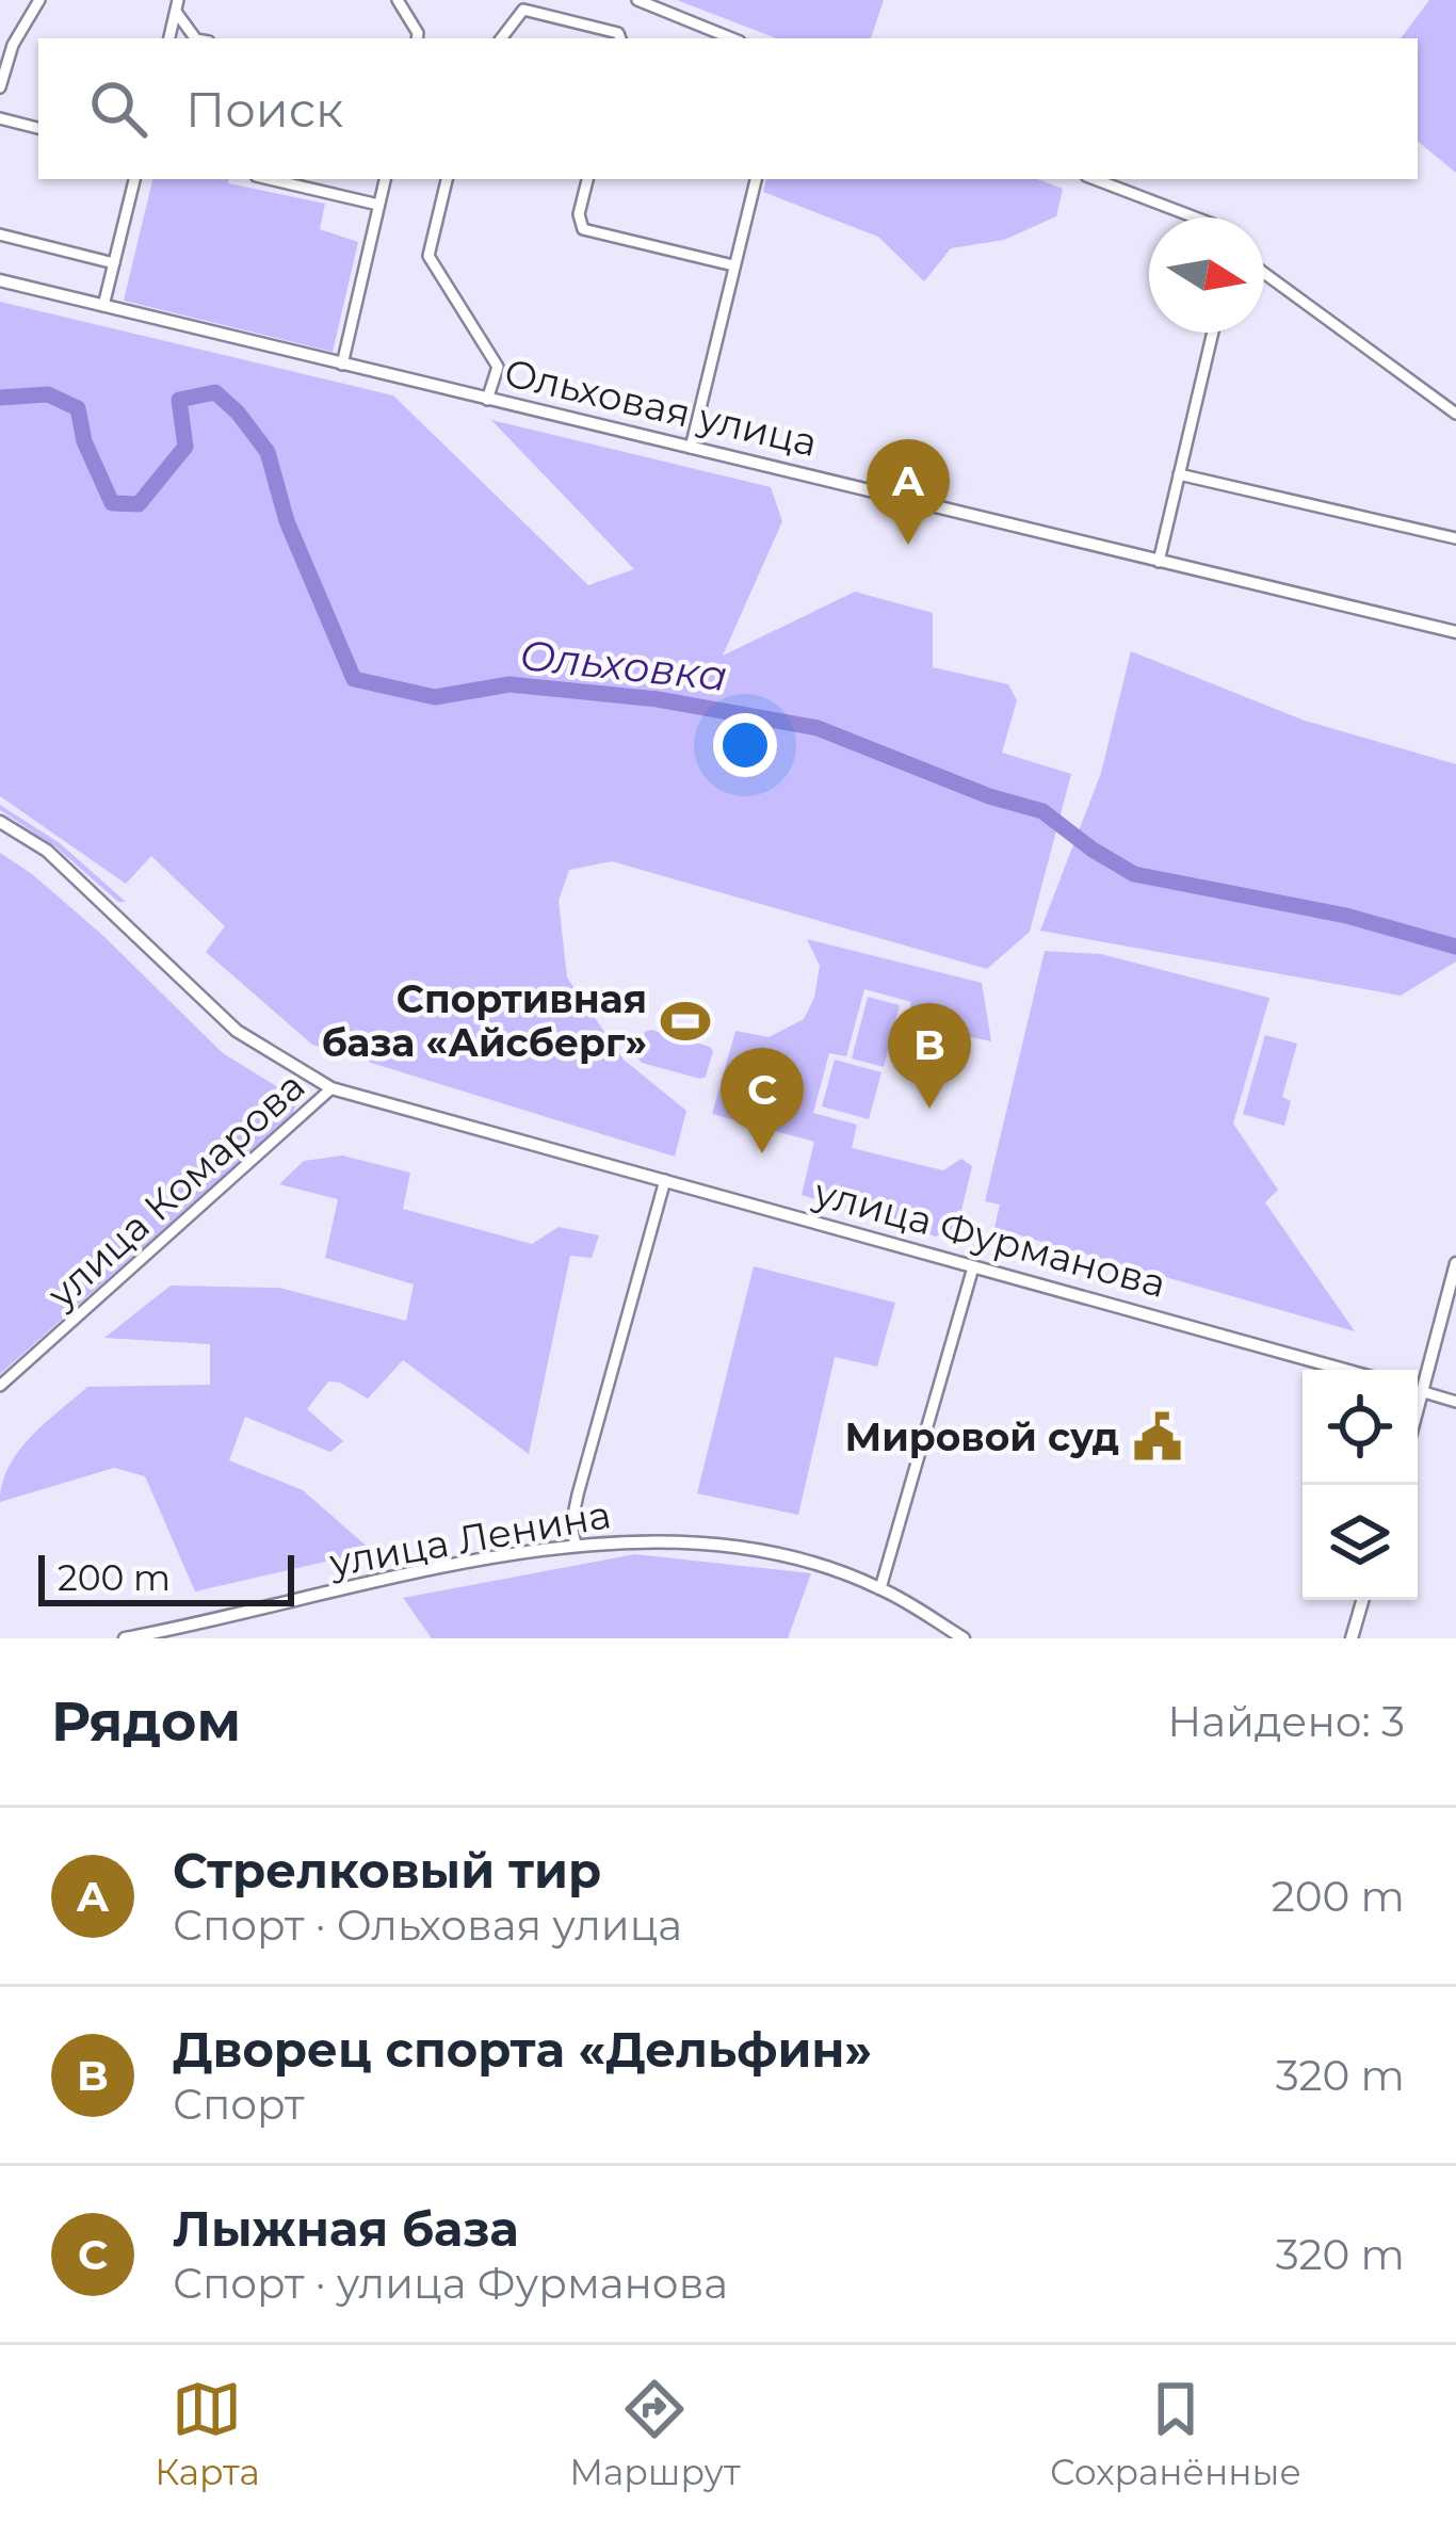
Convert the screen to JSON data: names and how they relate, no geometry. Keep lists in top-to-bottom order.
{
  "streets": {
    "main road": ["Ольховая улица", "улица Фурманова", "улица Ленина"],
    "street": ["улица Комарова"]
  },
  "crossings": [
    ["улица Комарова", "улица Фурманова"]
  ],
  "water": ["Ольховка"],
  "places": {
    "sports": ["Спортивная база «Айсберг»"],
    "public building": ["Мировой суд"]
  },
  "scale_bar": "200 m",
  "north": "right",
  "page": {
    "search": "Поиск",
    "pins": ["A", "B", "C"],
    "scale": "200 m",
    "heading": ["Рядом", "Найдено: 3"],
    "list": [
      {
        "mark": "A",
        "name": "Стрелковый тир",
        "note": "Спорт · Ольховая улица",
        "value": "200 m"
      },
      {
        "mark": "B",
        "name": "Дворец спорта «Дельфин»",
        "note": "Спорт",
        "value": "320 m"
      },
      {
        "mark": "C",
        "name": "Лыжная база",
        "note": "Спорт · улица Фурманова",
        "value": "320 m"
      }
    ],
    "nav": ["Карта", "Маршрут", "Сохранённые"]
  }
}
